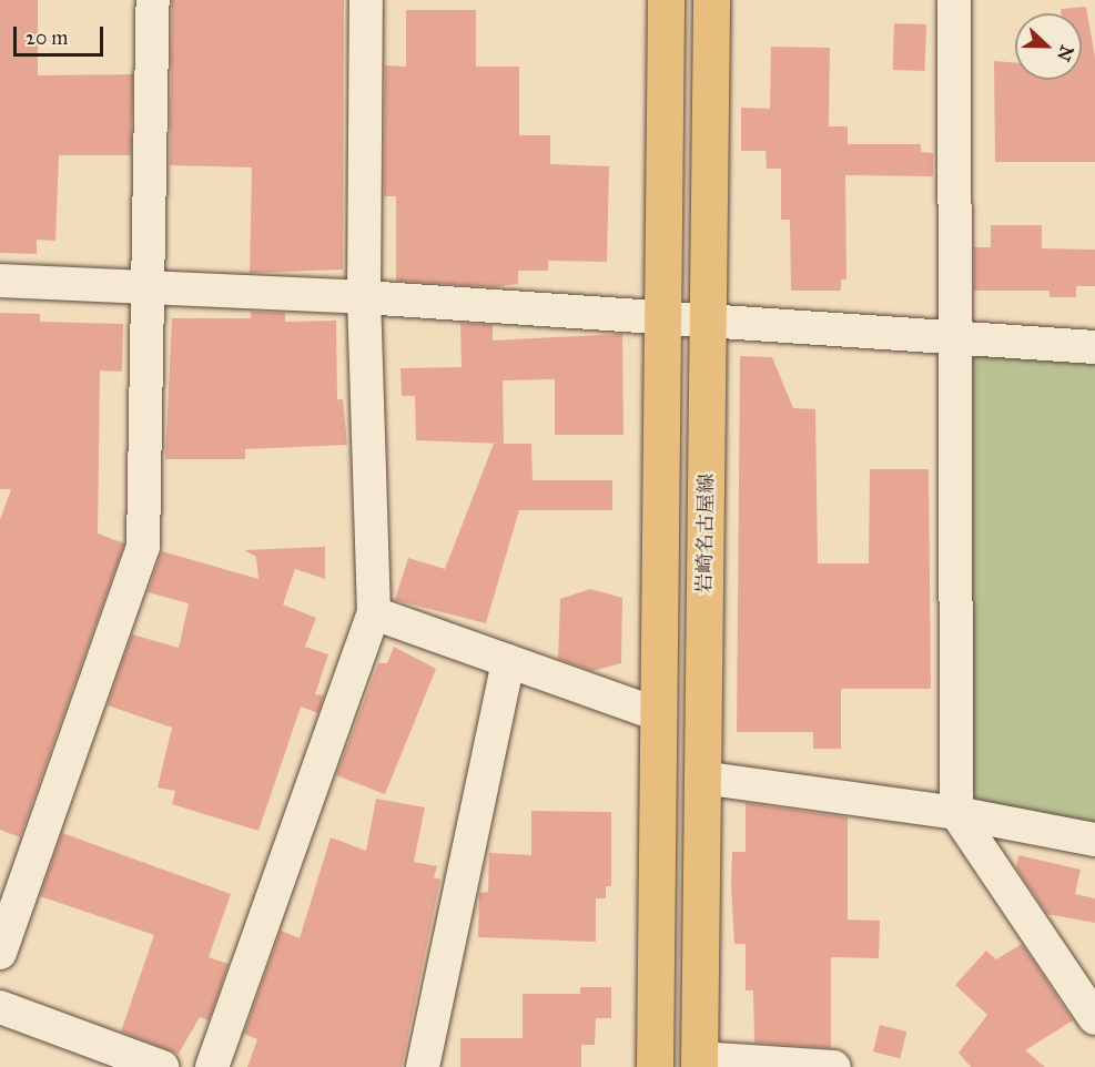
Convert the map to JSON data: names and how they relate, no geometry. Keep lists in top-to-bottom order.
{
  "streets": {
    "main road": ["岩崎名古屋線"]
  },
  "scale_bar": "20 m",
  "north": "right"
}
